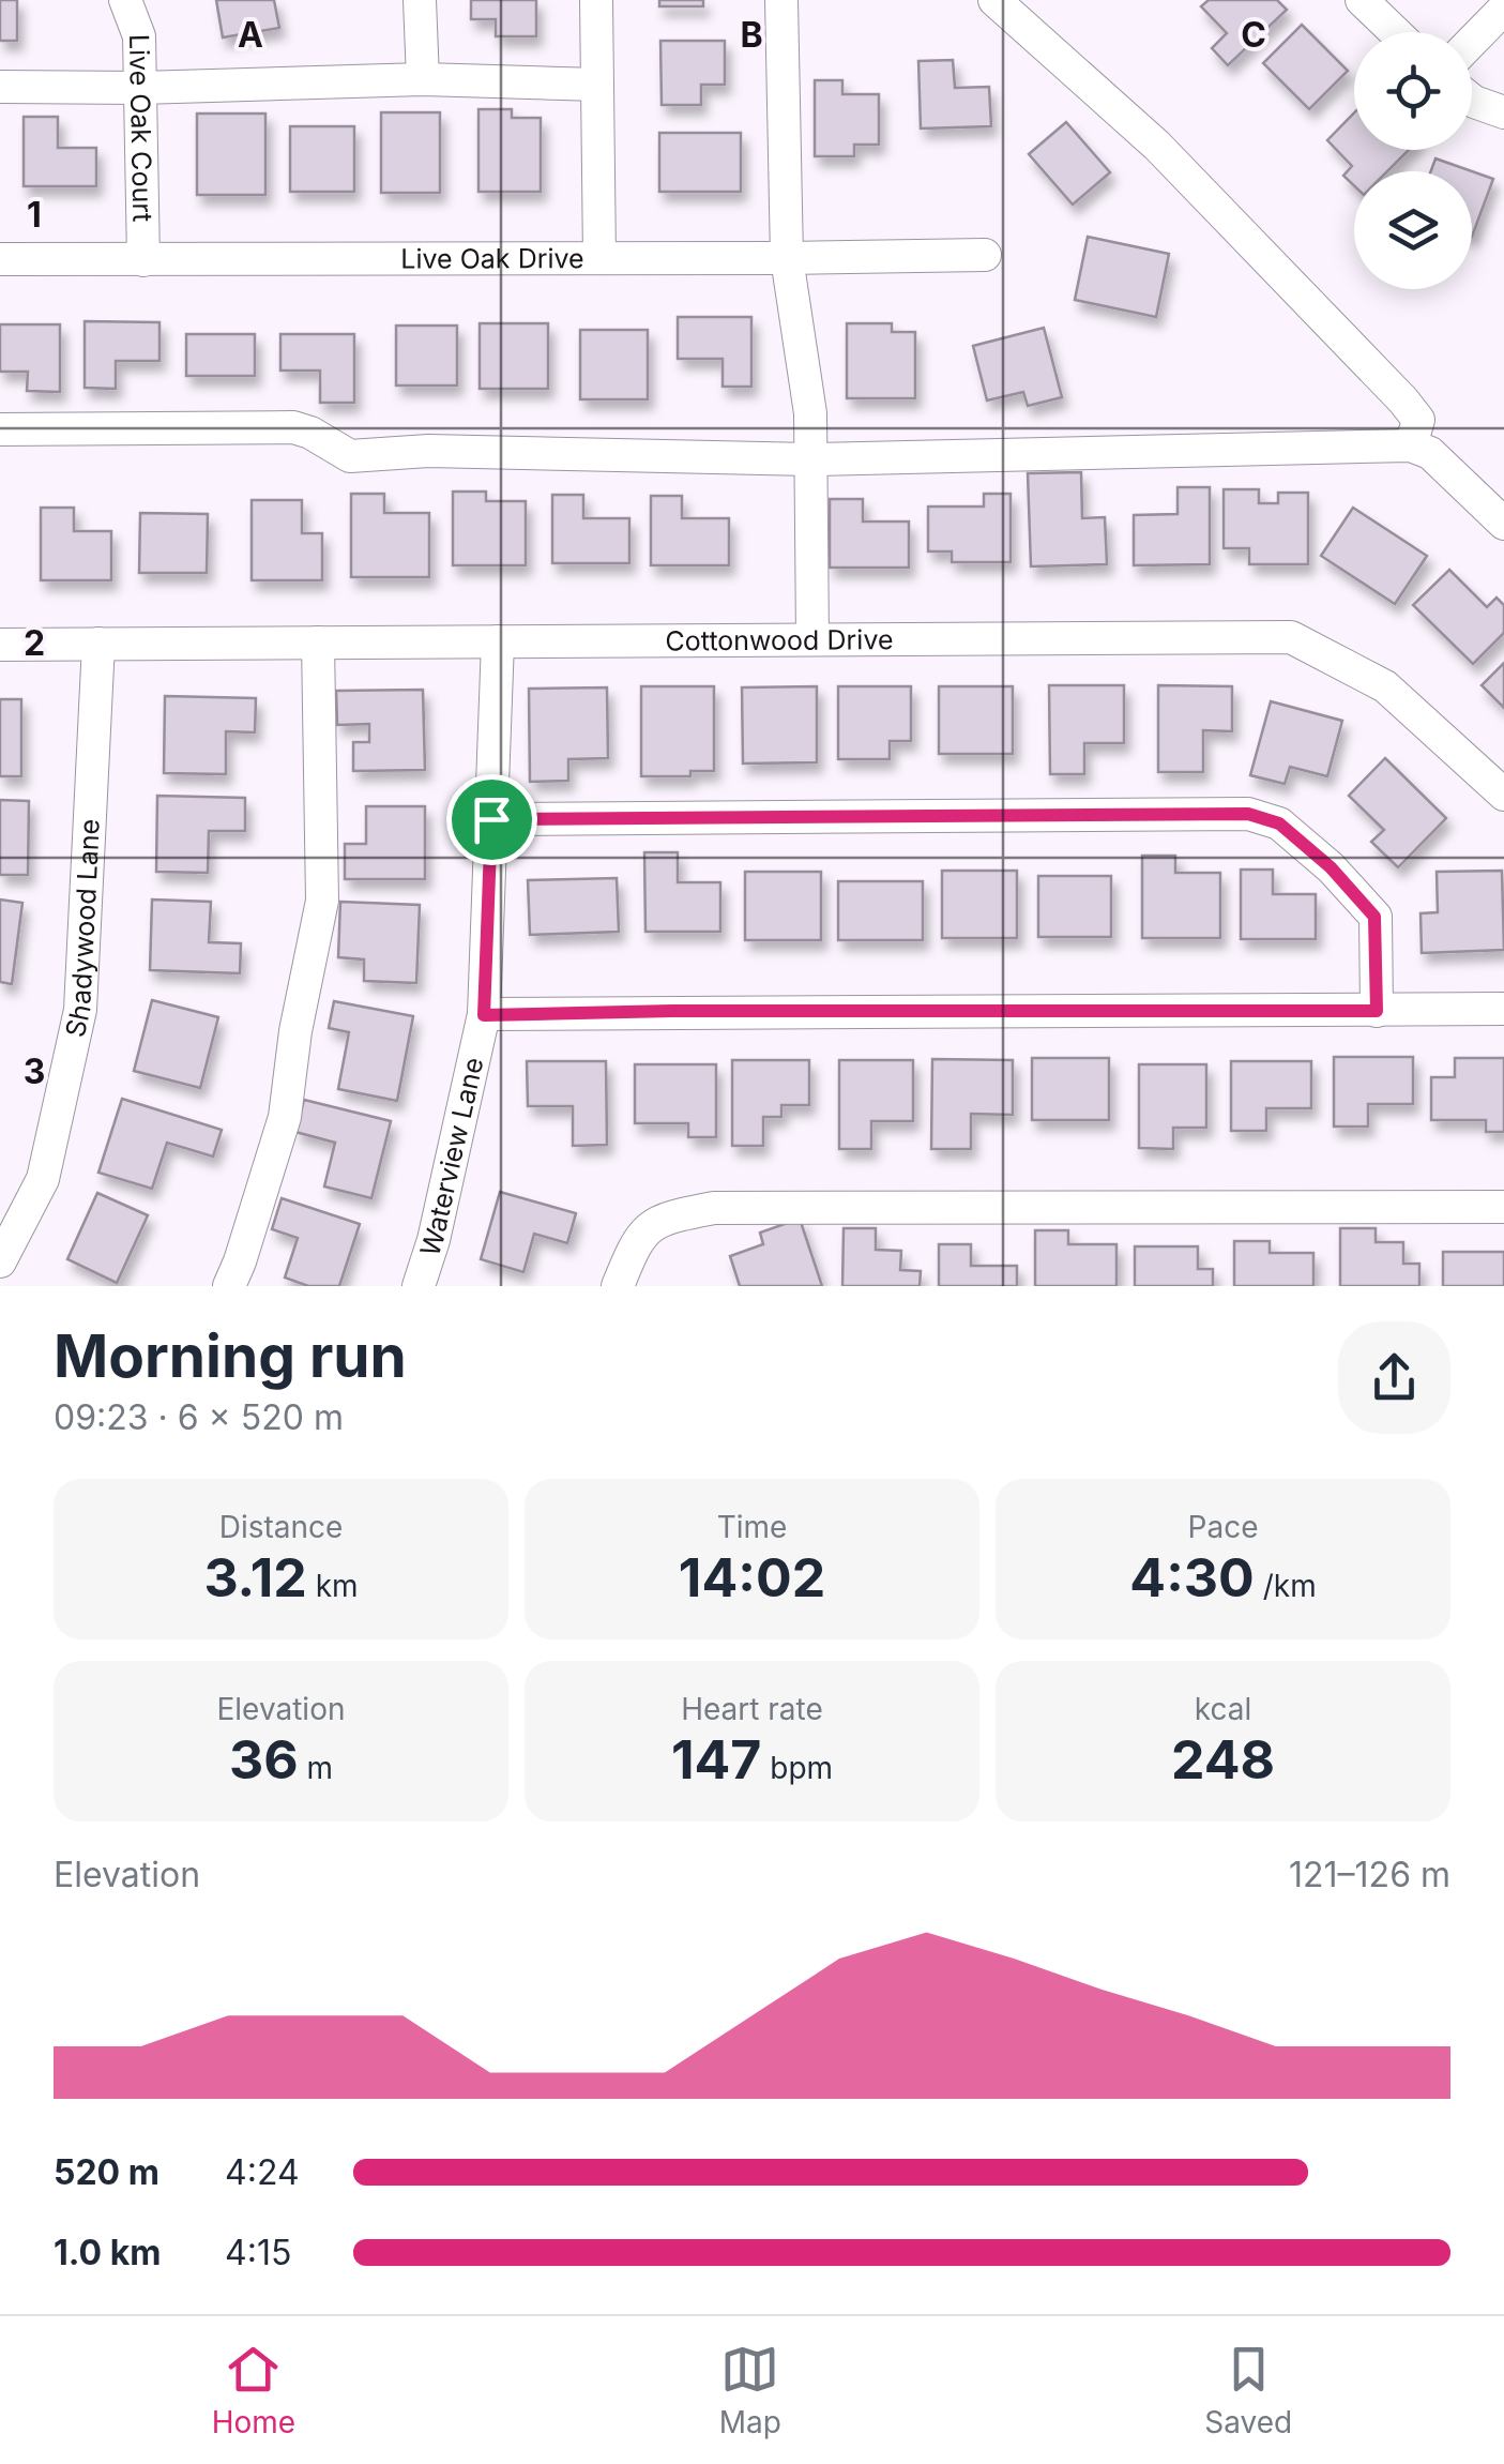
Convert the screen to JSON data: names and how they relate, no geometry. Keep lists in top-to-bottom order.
{
  "streets": {
    "street": [
      "Live Oak Court",
      "Live Oak Drive",
      "Cottonwood Drive",
      "Shadywood Lane",
      "Waterview Lane"
    ]
  },
  "crossings": [
    ["Live Oak Court", "Live Oak Drive"],
    ["Cottonwood Drive", "Shadywood Lane"],
    ["Cottonwood Drive", "Waterview Lane"]
  ],
  "page": {
    "heading": ["Morning run", "09:23 · 6 × 520 m"],
    "stats": [
      ["Distance", "3.12 km"],
      ["Time", "14:02"],
      ["Pace", "4:30 /km"],
      ["Elevation", "36 m"],
      ["Heart rate", "147 bpm"],
      ["kcal", "248"]
    ],
    "chart": ["Elevation", "121–126 m"],
    "list": [
      {
        "name": "520 m",
        "note": "4:24"
      },
      {
        "name": "1.0 km",
        "note": "4:15"
      }
    ],
    "tabs": ["Home", "Map", "Saved"]
  },
  "grid": {
    "columns": ["A", "B", "C"],
    "rows": ["1", "2", "3"]
  }
}
